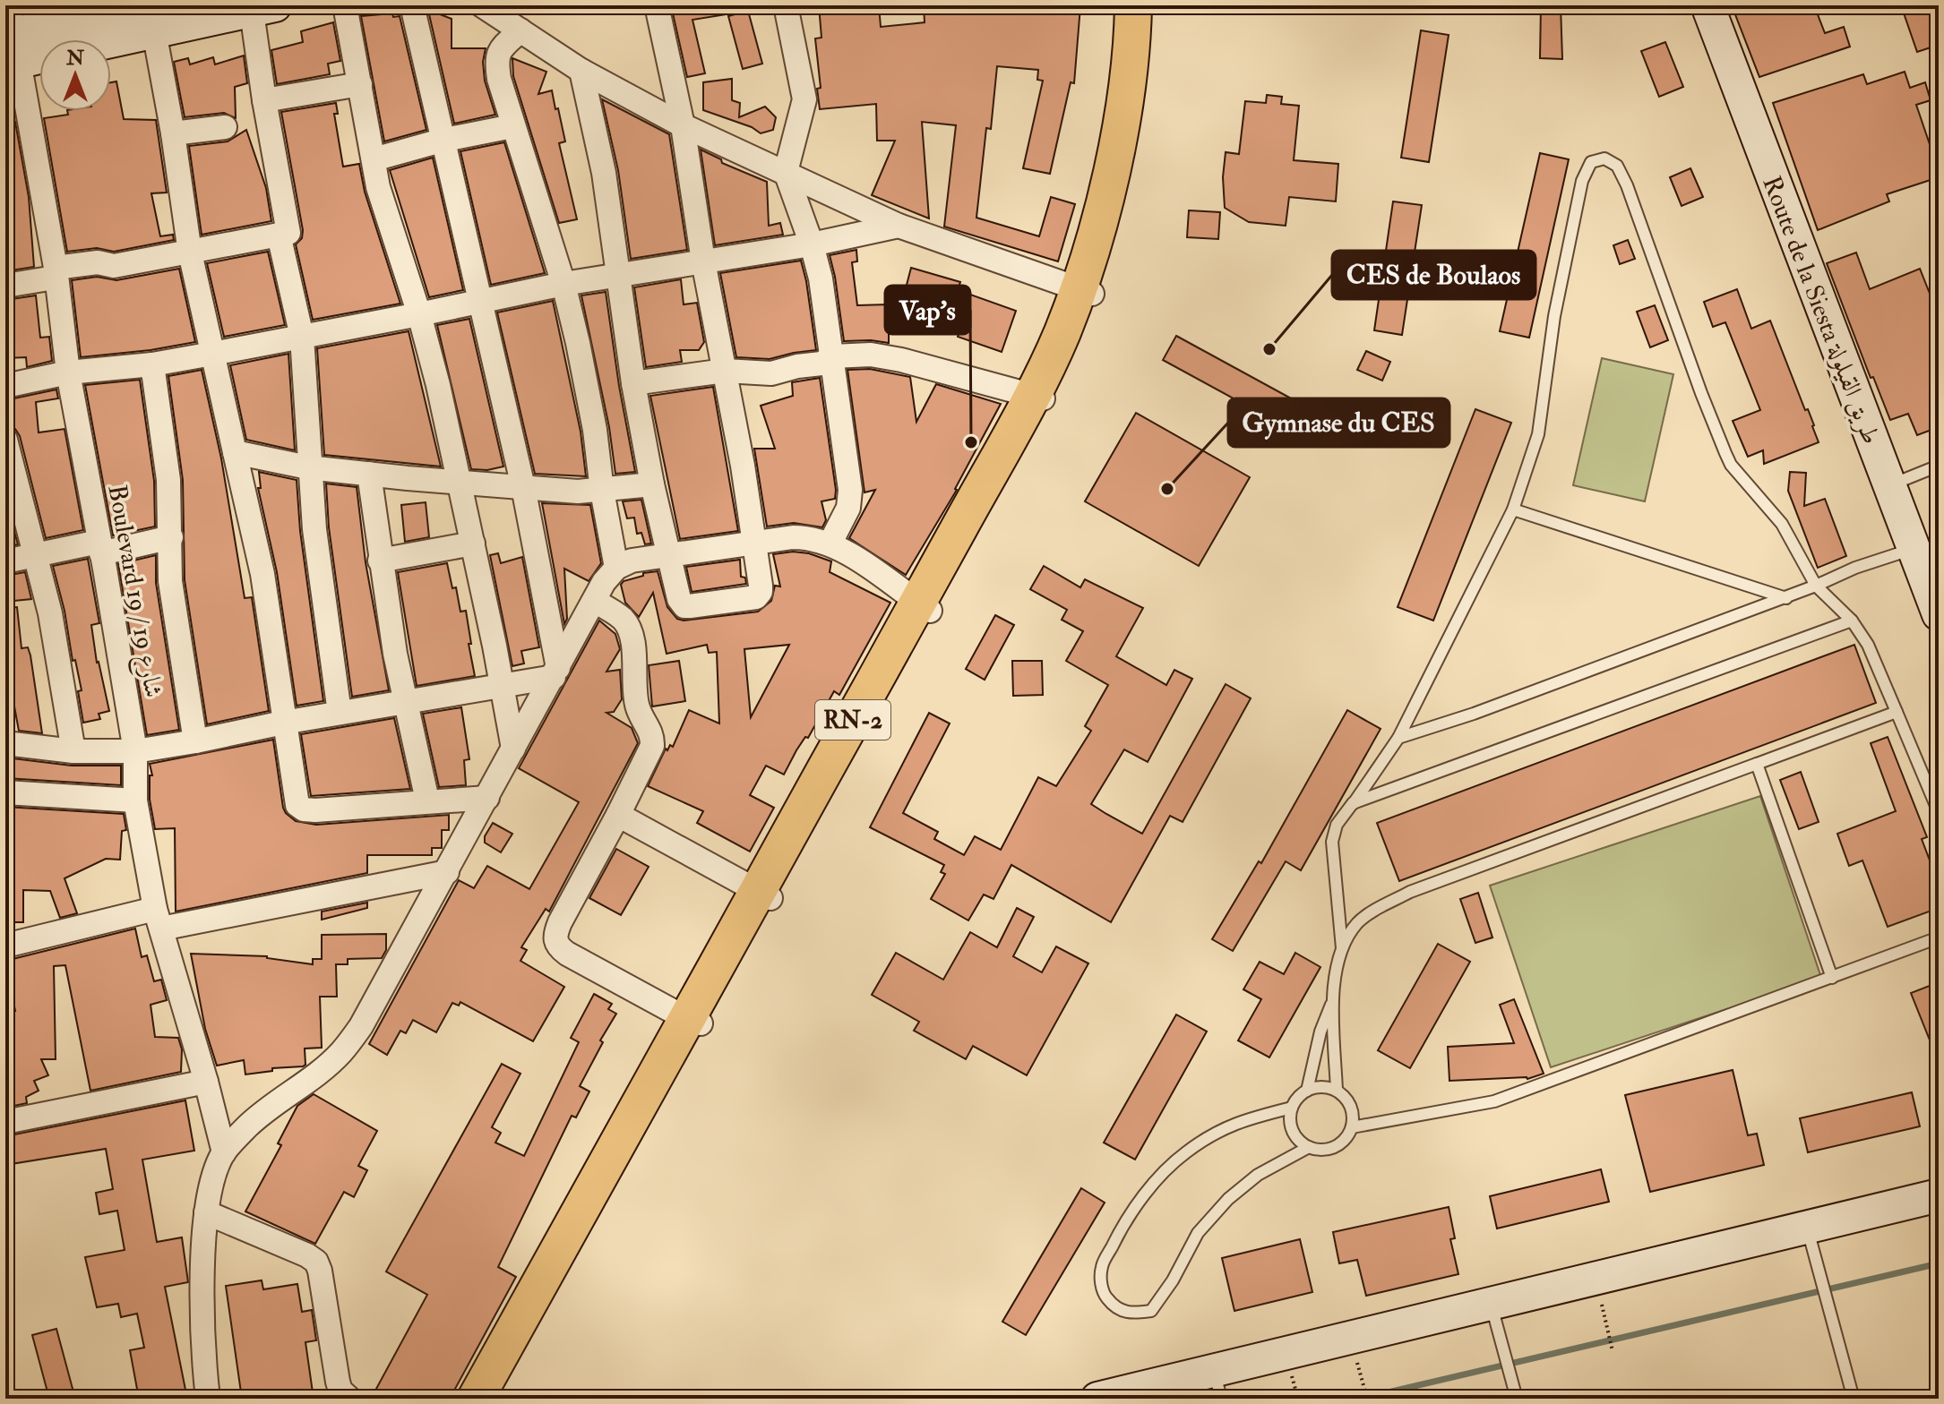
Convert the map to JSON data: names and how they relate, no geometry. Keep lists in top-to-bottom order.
{
  "streets": {
    "main road": ["Route de la Siesta طريق القيلولة", "RN-2"],
    "street": ["Boulevard 19 / شارع 19"]
  },
  "places": ["CES de Boulaos", "Vap's", "Gymnase du CES"],
  "north": "top"
}
